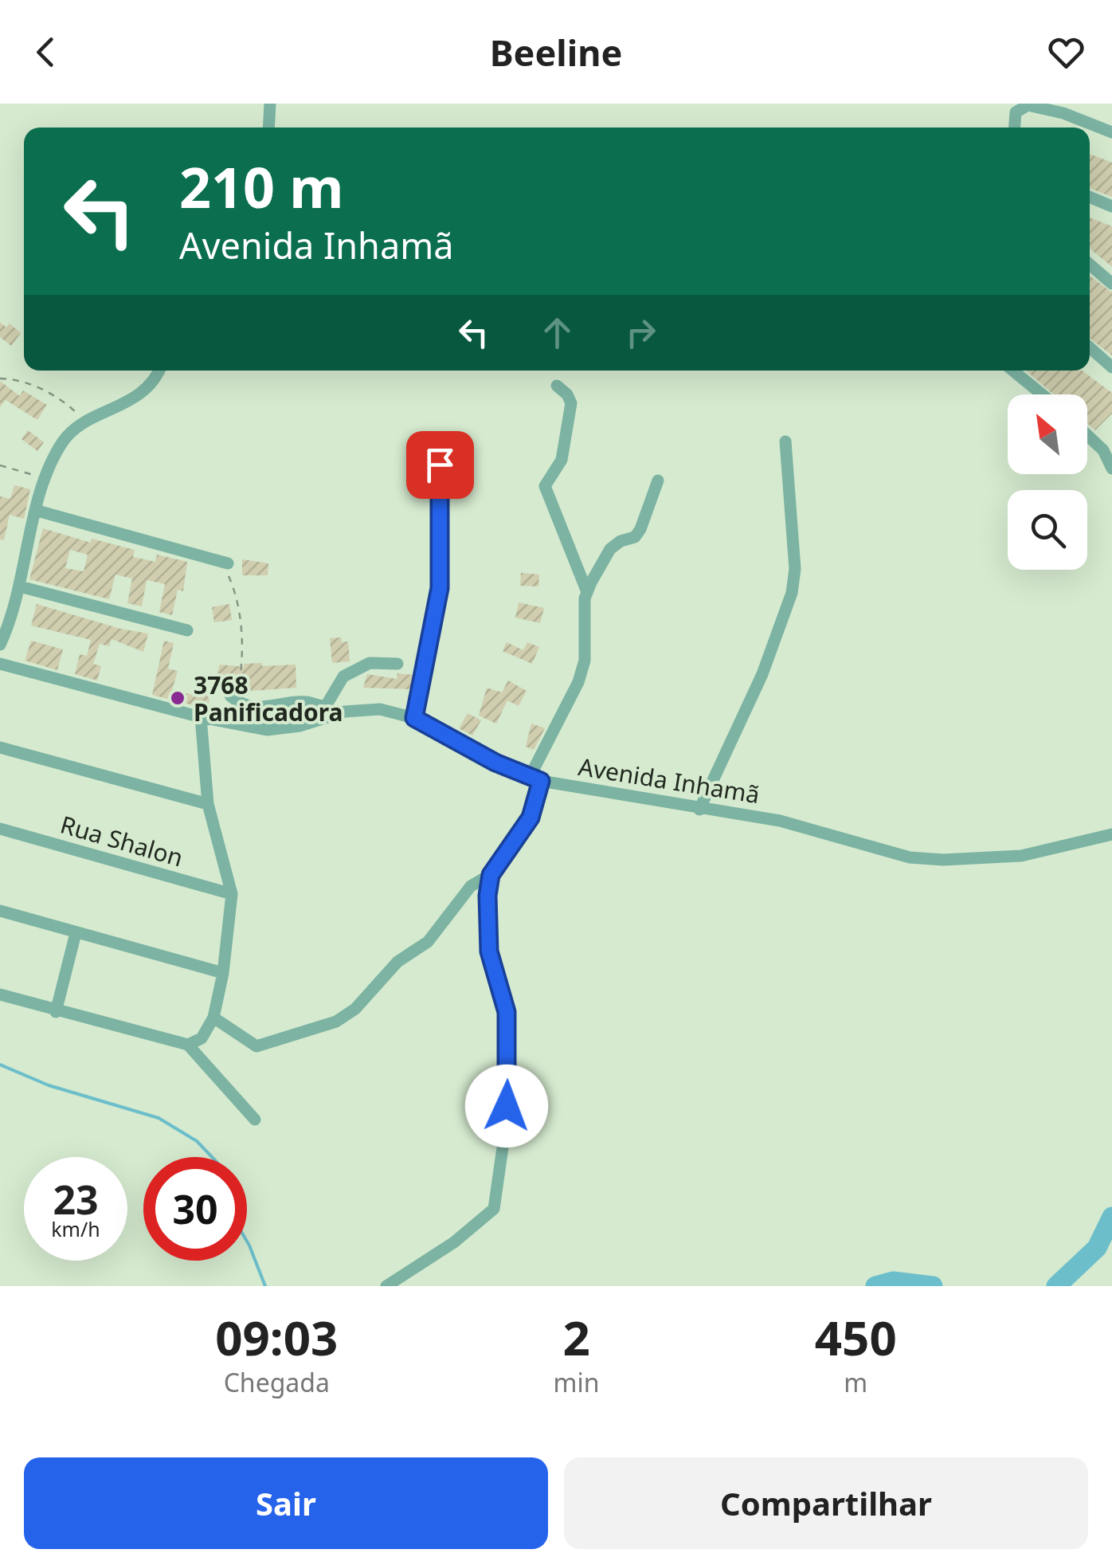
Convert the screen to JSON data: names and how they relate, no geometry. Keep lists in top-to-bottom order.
{
  "streets": {
    "street": ["Avenida Inhamã", "Rua Shalon"]
  },
  "places": ["3768 Panificadora"],
  "north": "top left",
  "page": {
    "header": "Beeline",
    "turn": ["210 m", "Avenida Inhamã"],
    "speed": "23 km/h",
    "limit": "30",
    "eta": [
      "09:03",
      "Chegada",
      "2",
      "min",
      "450",
      "m"
    ],
    "buttons": ["Sair", "Compartilhar"]
  }
}
